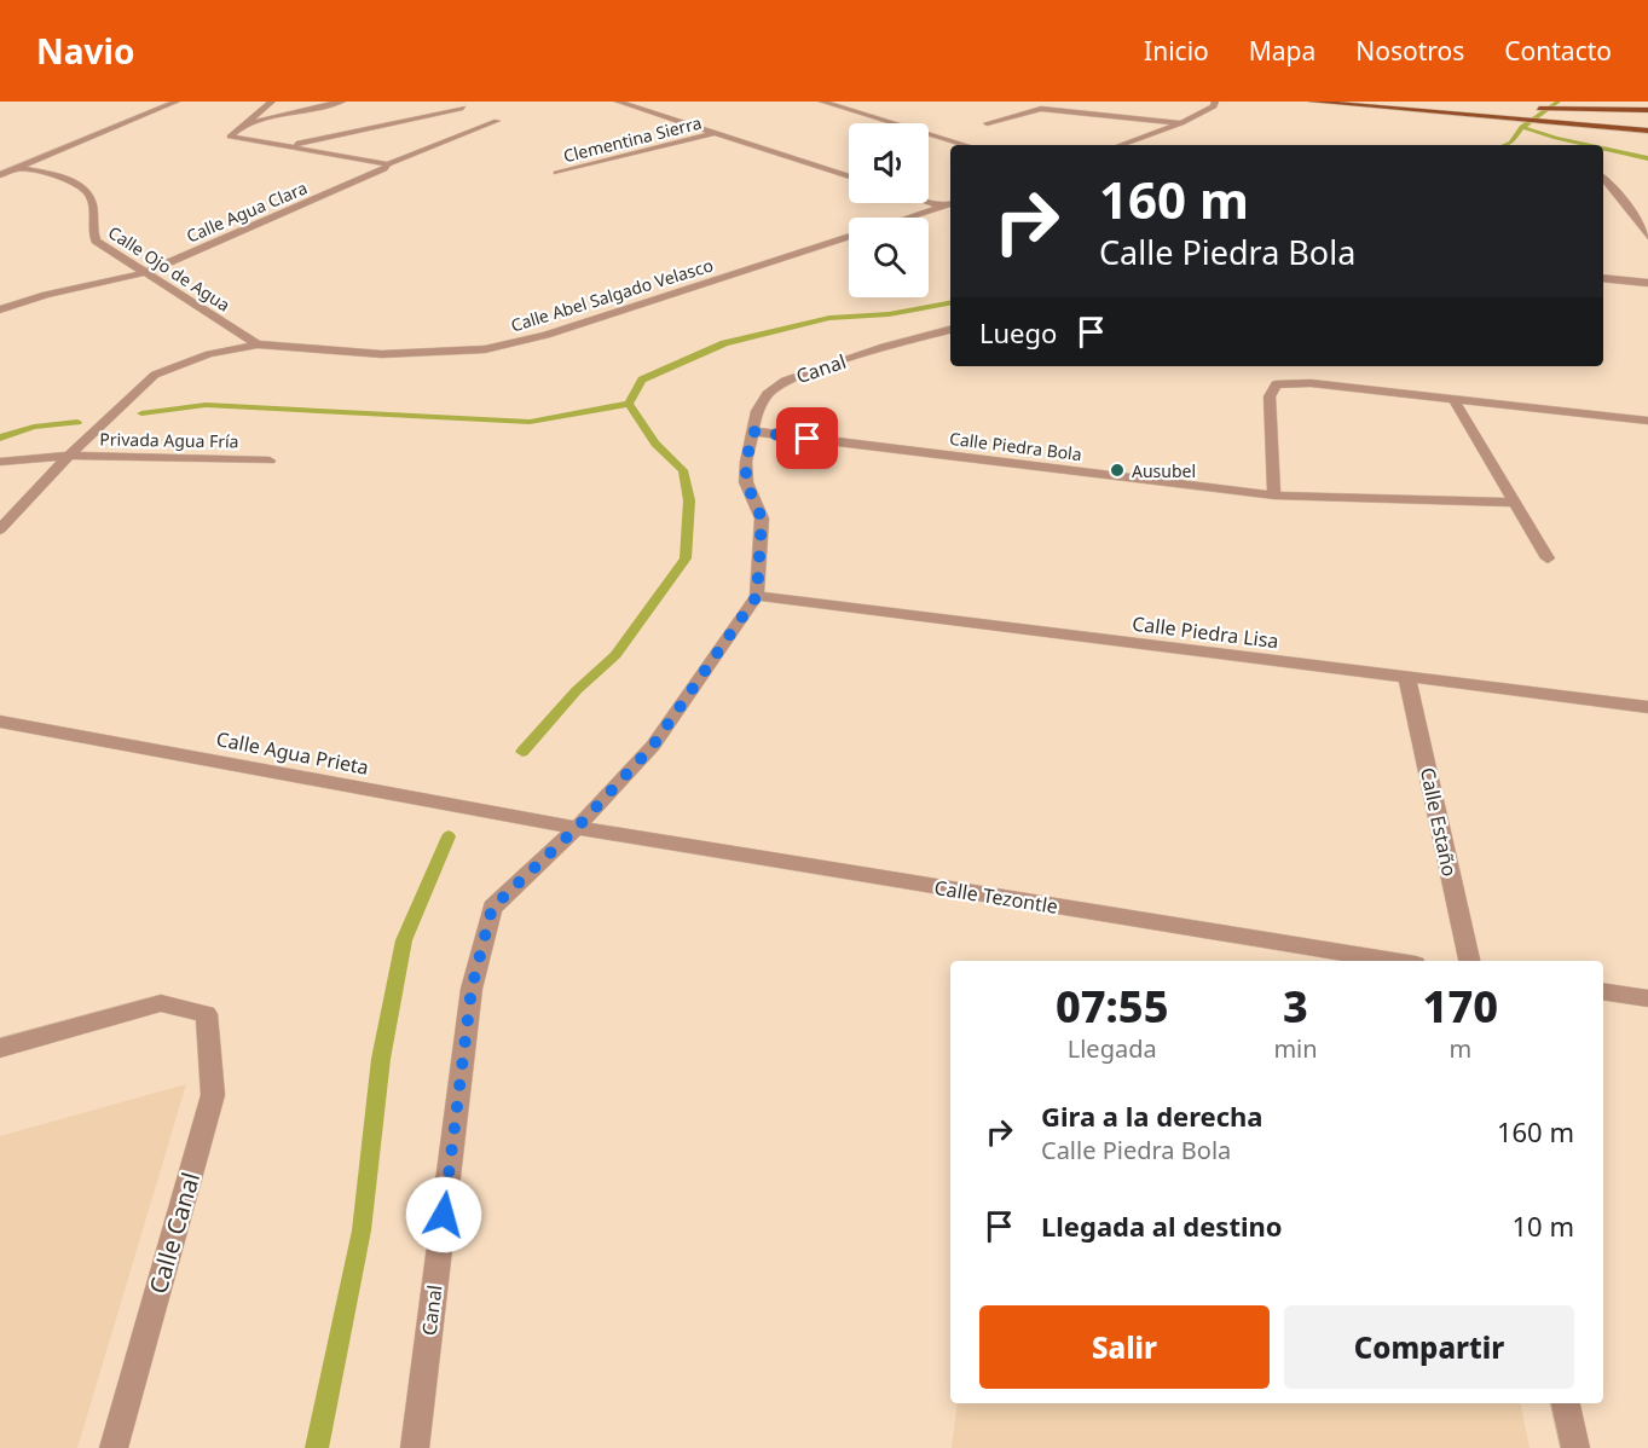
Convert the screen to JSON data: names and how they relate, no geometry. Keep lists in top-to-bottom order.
{
  "streets": {
    "street": [
      "Clementina Sierra",
      "Calle Agua Clara",
      "Calle Ojo de Agua",
      "Calle Abel Salgado Velasco",
      "Canal",
      "Privada Agua Fría",
      "Calle Piedra Bola",
      "Calle Piedra Lisa",
      "Calle Agua Prieta",
      "Calle Estaño",
      "Calle Tezontle",
      "Calle Canal"
    ]
  },
  "crossings": [
    ["Calle Agua Clara", "Calle Ojo de Agua"],
    ["Calle Ojo de Agua", "Calle Abel Salgado Velasco"],
    ["Calle Abel Salgado Velasco", "Privada Agua Fría"],
    ["Canal", "Calle Piedra Bola"],
    ["Canal", "Calle Piedra Lisa"],
    ["Canal", "Calle Agua Prieta"],
    ["Canal", "Calle Tezontle"],
    ["Calle Piedra Lisa", "Calle Estaño"],
    ["Calle Agua Prieta", "Calle Tezontle"]
  ],
  "places": ["Ausubel"],
  "page": {
    "header": "Navio",
    "nav": [
      "Inicio",
      "Mapa",
      "Nosotros",
      "Contacto"
    ],
    "turn": ["160 m", "Calle Piedra Bola"],
    "then": "Luego",
    "eta": [
      "07:55",
      "Llegada",
      "3",
      "min",
      "170",
      "m"
    ],
    "list": [
      {
        "name": "Gira a la derecha",
        "note": "Calle Piedra Bola",
        "value": "160 m"
      },
      {
        "name": "Llegada al destino",
        "value": "10 m"
      }
    ],
    "buttons": ["Salir", "Compartir"]
  }
}
